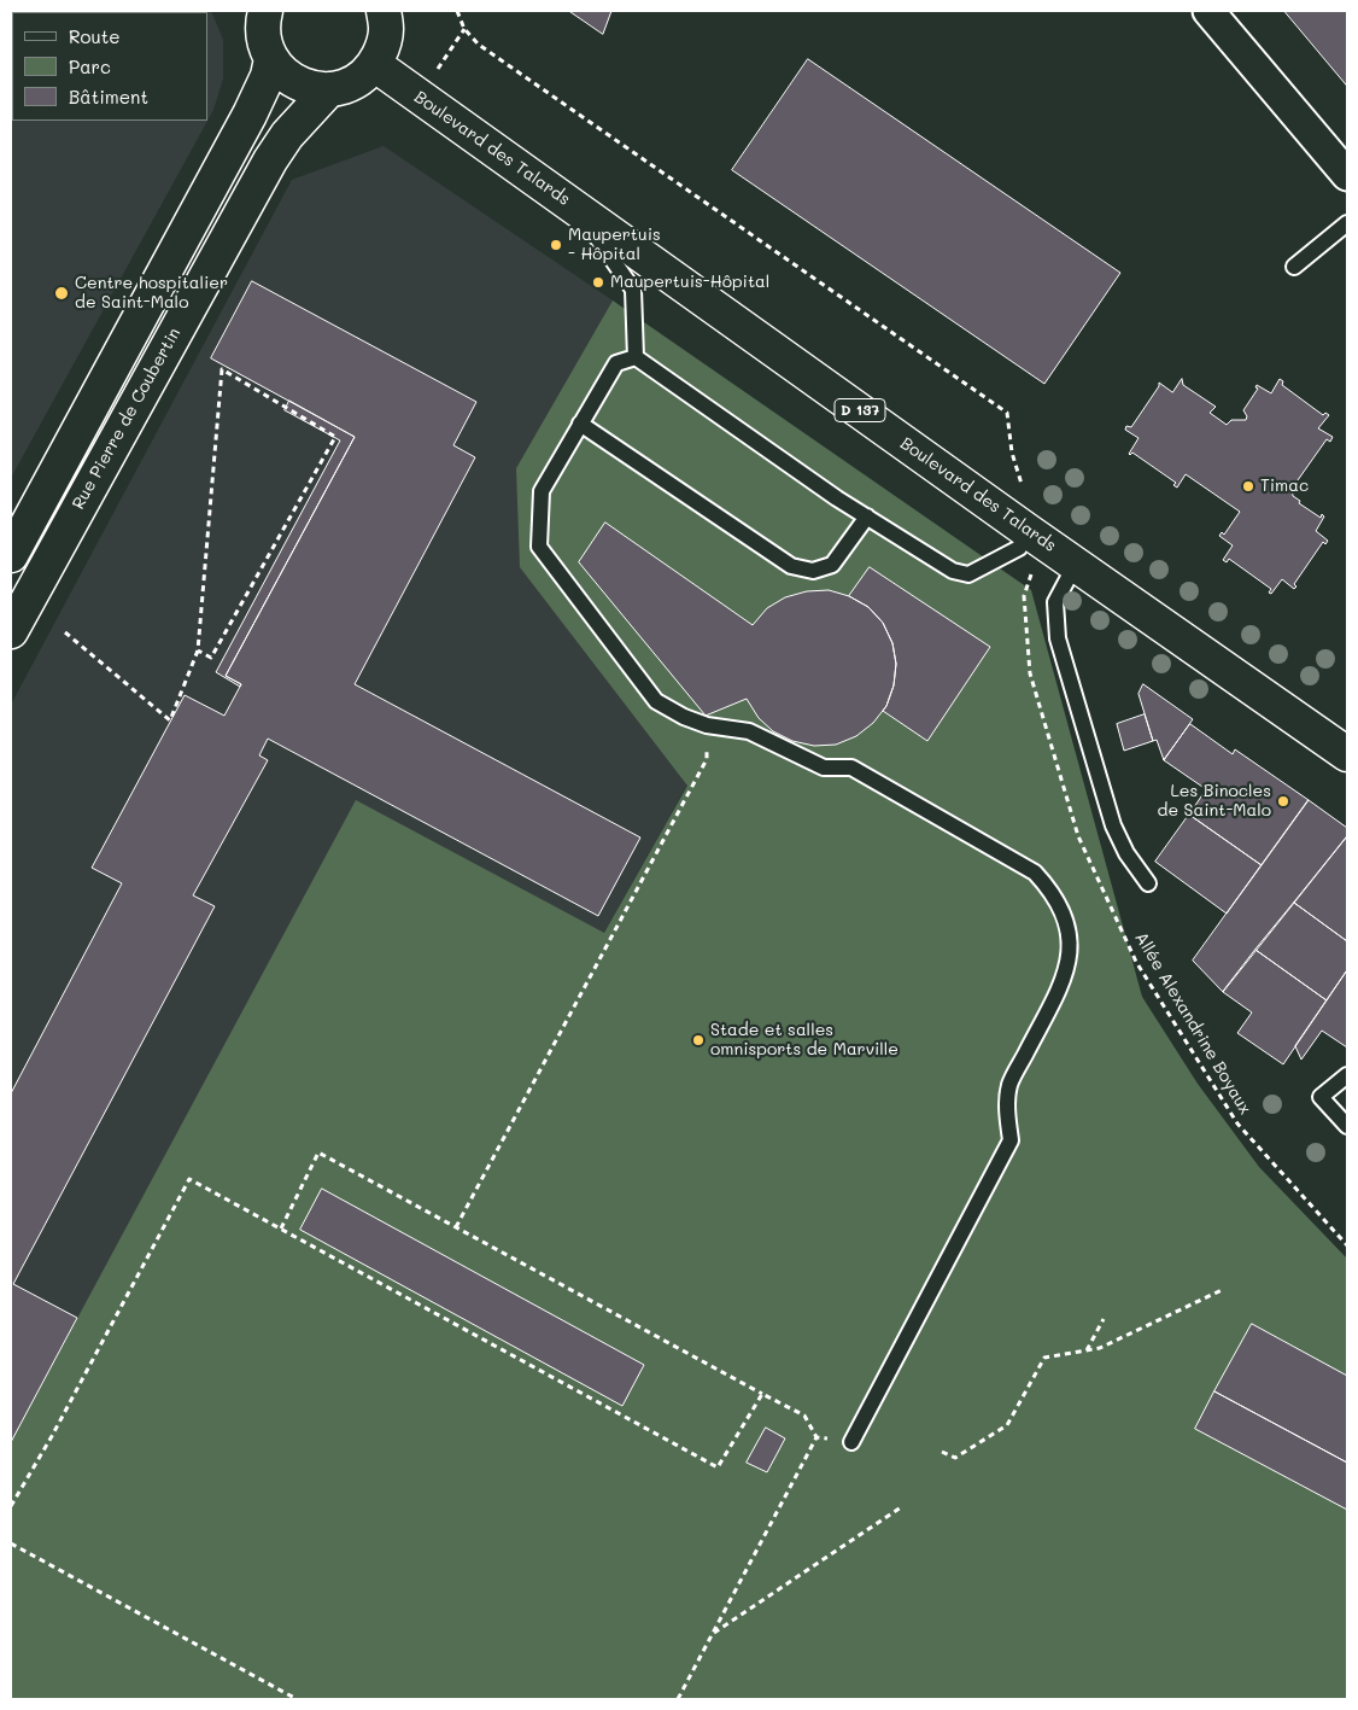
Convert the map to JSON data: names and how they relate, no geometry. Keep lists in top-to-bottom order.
{
  "streets": {
    "main road": ["Boulevard des Talards", "D 137", "Rue Pierre de Coubertin"],
    "path": ["Allée Alexandrine Boyaux"]
  },
  "crossings": [
    ["Boulevard des Talards", "Allée Alexandrine Boyaux"]
  ],
  "places": [
    "Maupertuis - Hôpital",
    "Maupertuis-Hôpital",
    "Centre hospitalier de Saint-Malo",
    "Timac",
    "Les Binocles de Saint-Malo",
    "Stade et salles omnisports de Marville"
  ],
  "legend": ["Route", "Parc", "Bâtiment"]
}
